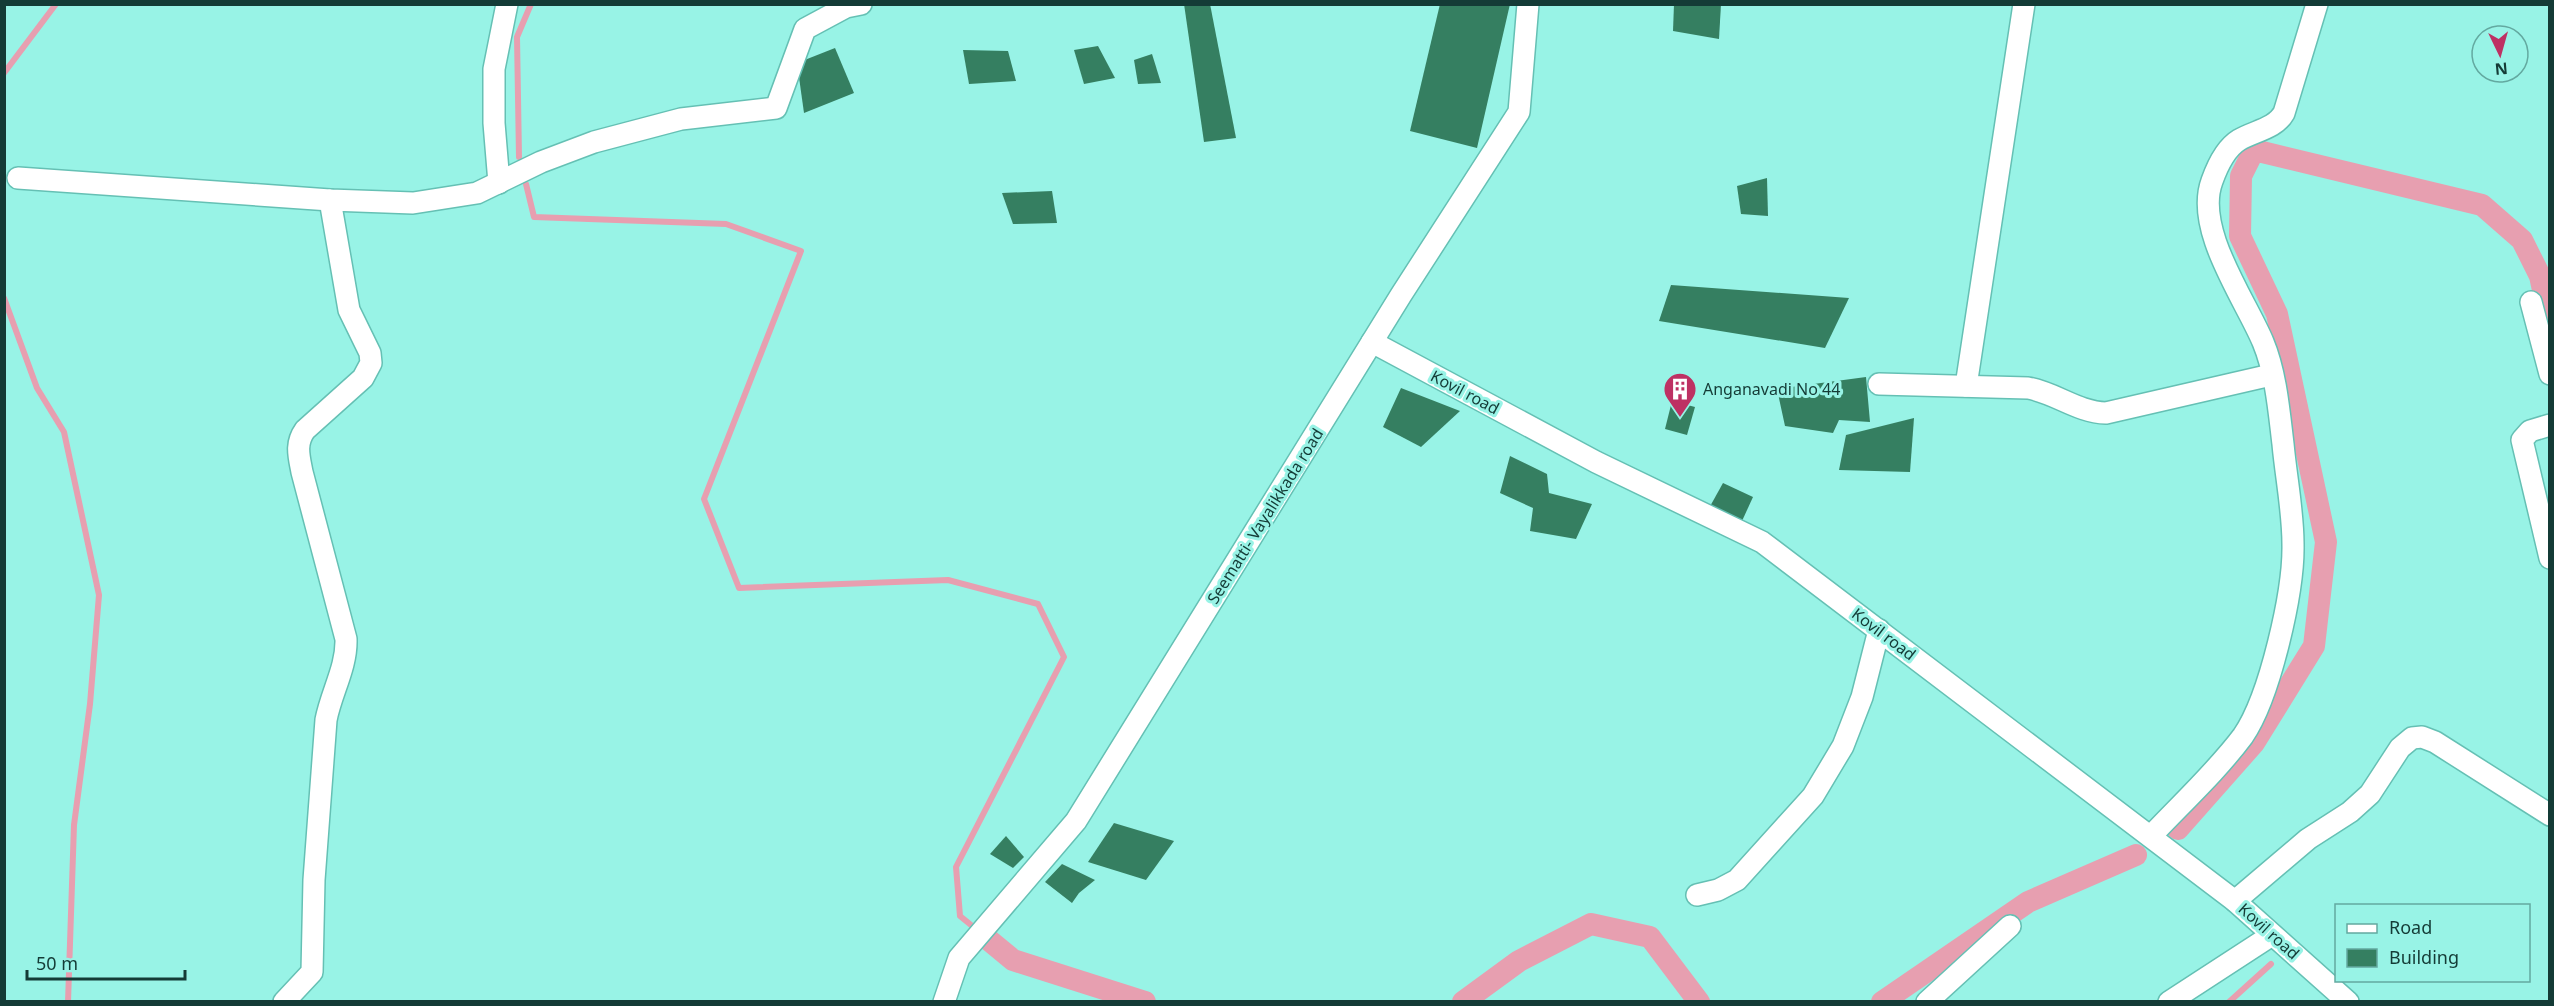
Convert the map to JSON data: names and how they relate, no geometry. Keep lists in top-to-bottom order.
{
  "streets": {
    "street": ["Kovil road", "Seematti- Vayalikkada road"]
  },
  "crossings": [
    ["Kovil road", "Seematti- Vayalikkada road"]
  ],
  "places": {
    "building": ["Anganavadi No 44"]
  },
  "legend": ["Road", "Building"],
  "scale_bar": "50 m",
  "north": "bottom"
}
